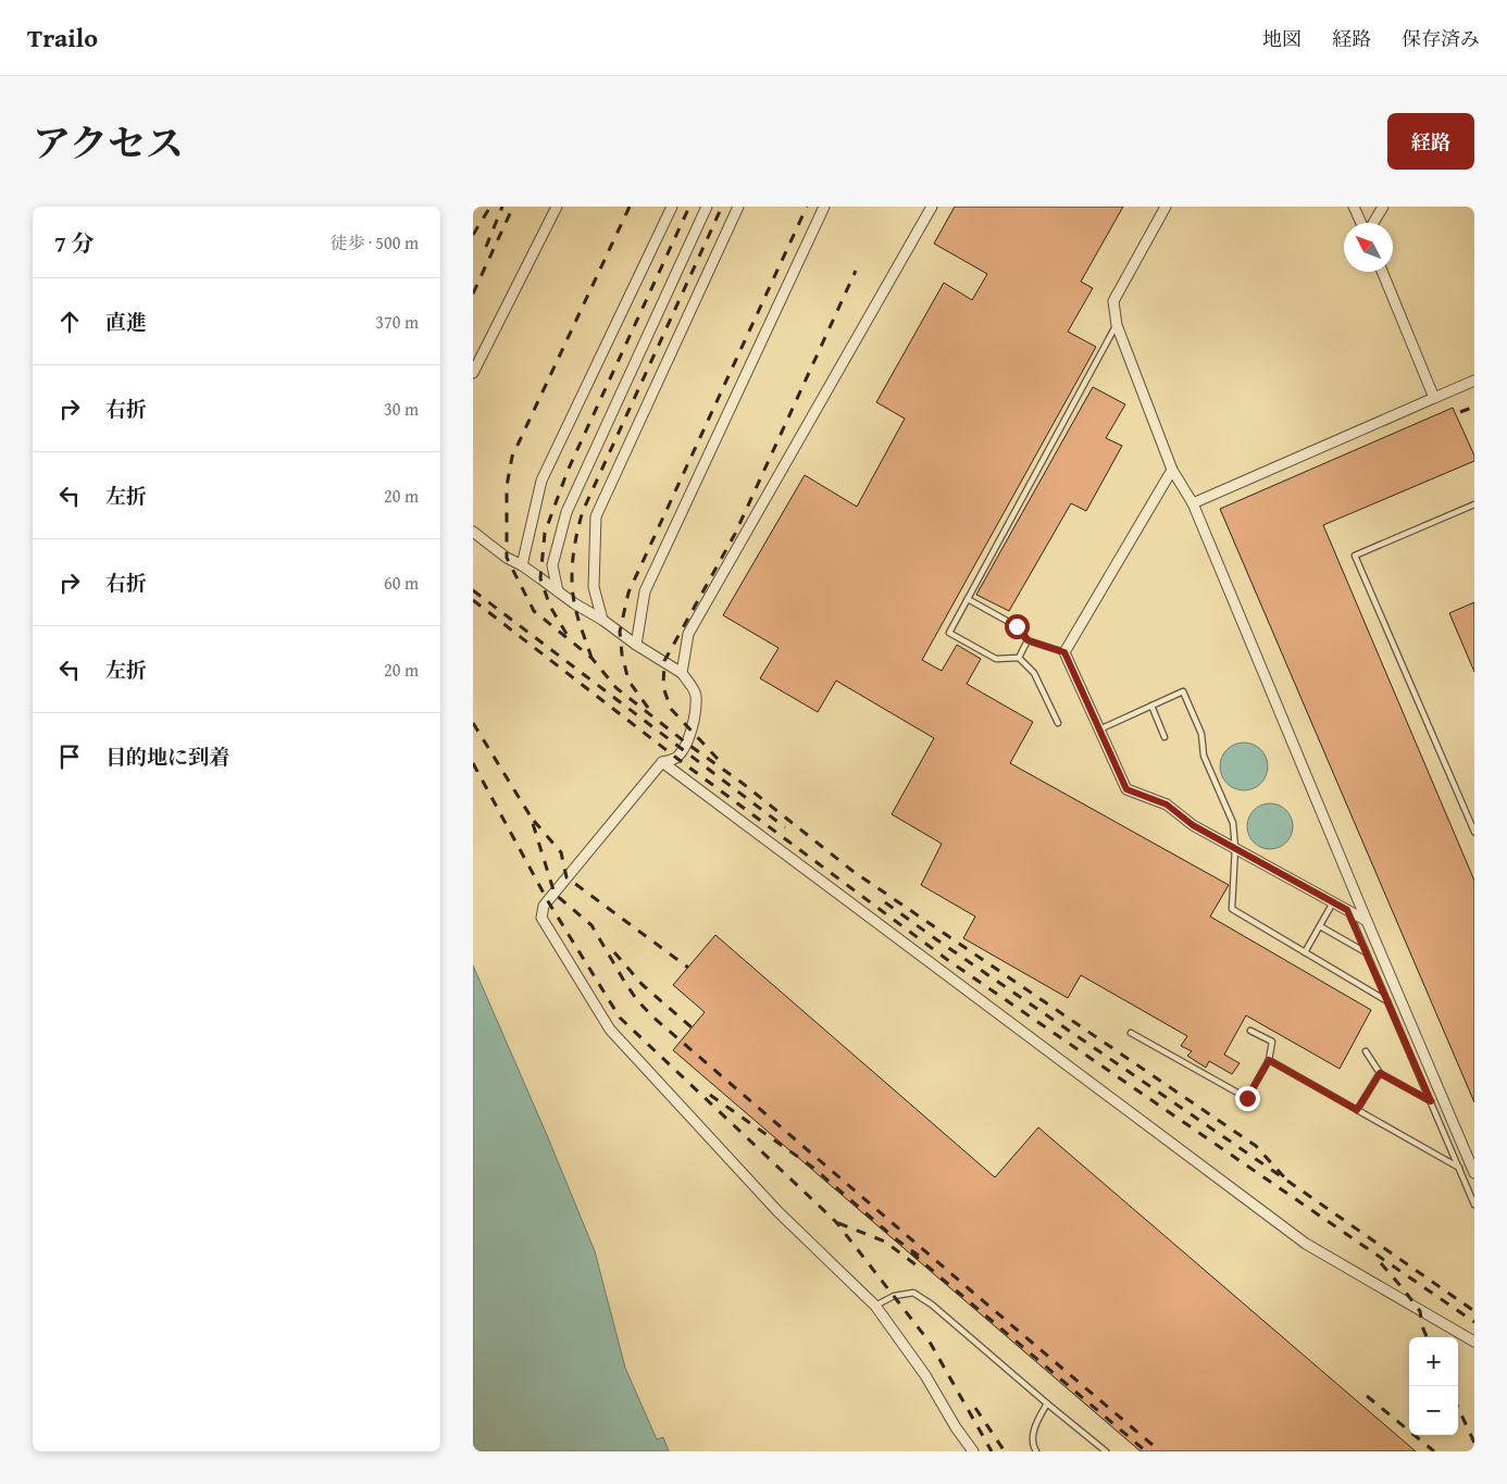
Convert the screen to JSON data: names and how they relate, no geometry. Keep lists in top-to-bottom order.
{
  "north": "top left",
  "page": {
    "header": "Trailo",
    "nav": ["地図", "経路", "保存済み"],
    "title": "アクセス",
    "buttons": "経路",
    "heading": ["7 分", "徒歩 · 500 m"],
    "list": [
      ["直進", "370 m"],
      ["右折", "30 m"],
      ["左折", "20 m"],
      ["右折", "60 m"],
      ["左折", "20 m"],
      "目的地に到着"
    ],
    "map_buttons": ["+", "−"]
  }
}
